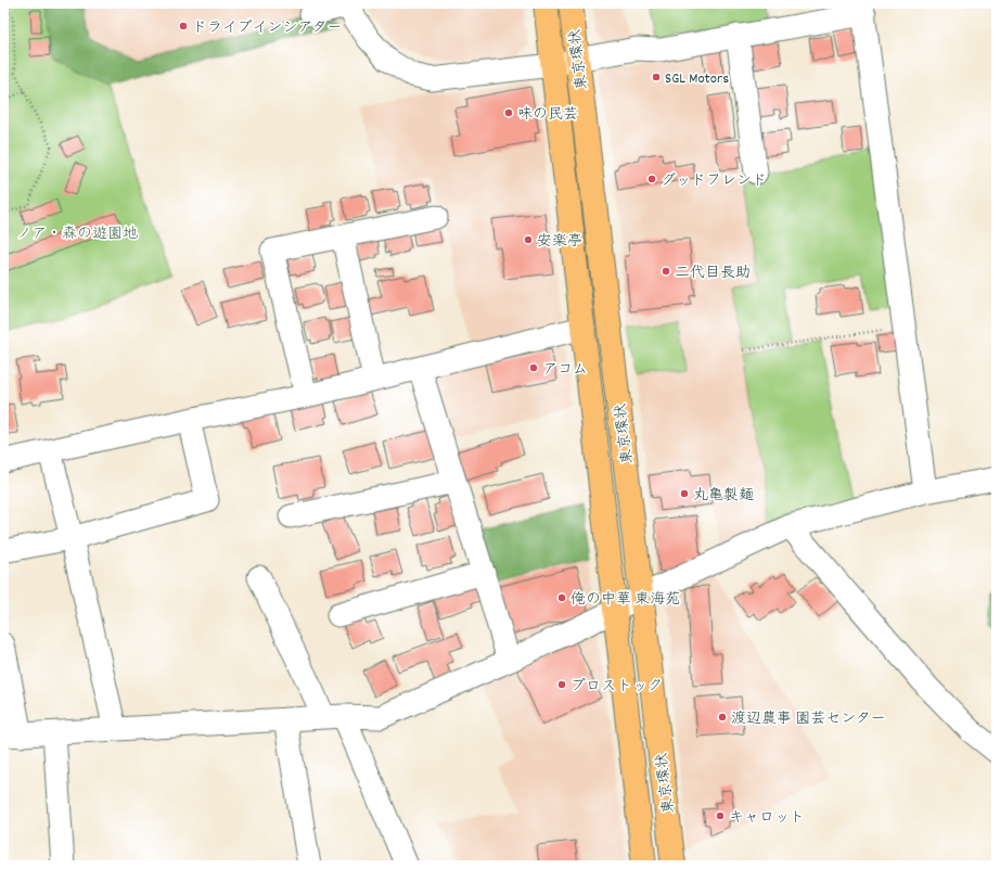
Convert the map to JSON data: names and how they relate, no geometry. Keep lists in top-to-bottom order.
{
  "streets": {
    "highway": ["東京環状"]
  },
  "parks": ["ノア・森の遊園地"],
  "places": [
    "ドライブインシアター",
    "SGL Motors",
    "味の民芸",
    "グッドフレンド",
    "安楽亭",
    "二代目長助",
    "アコム",
    "丸亀製麺",
    "俺の中華 東海苑",
    "プロストック",
    "渡辺農事 園芸センター",
    "キャロット"
  ]
}
